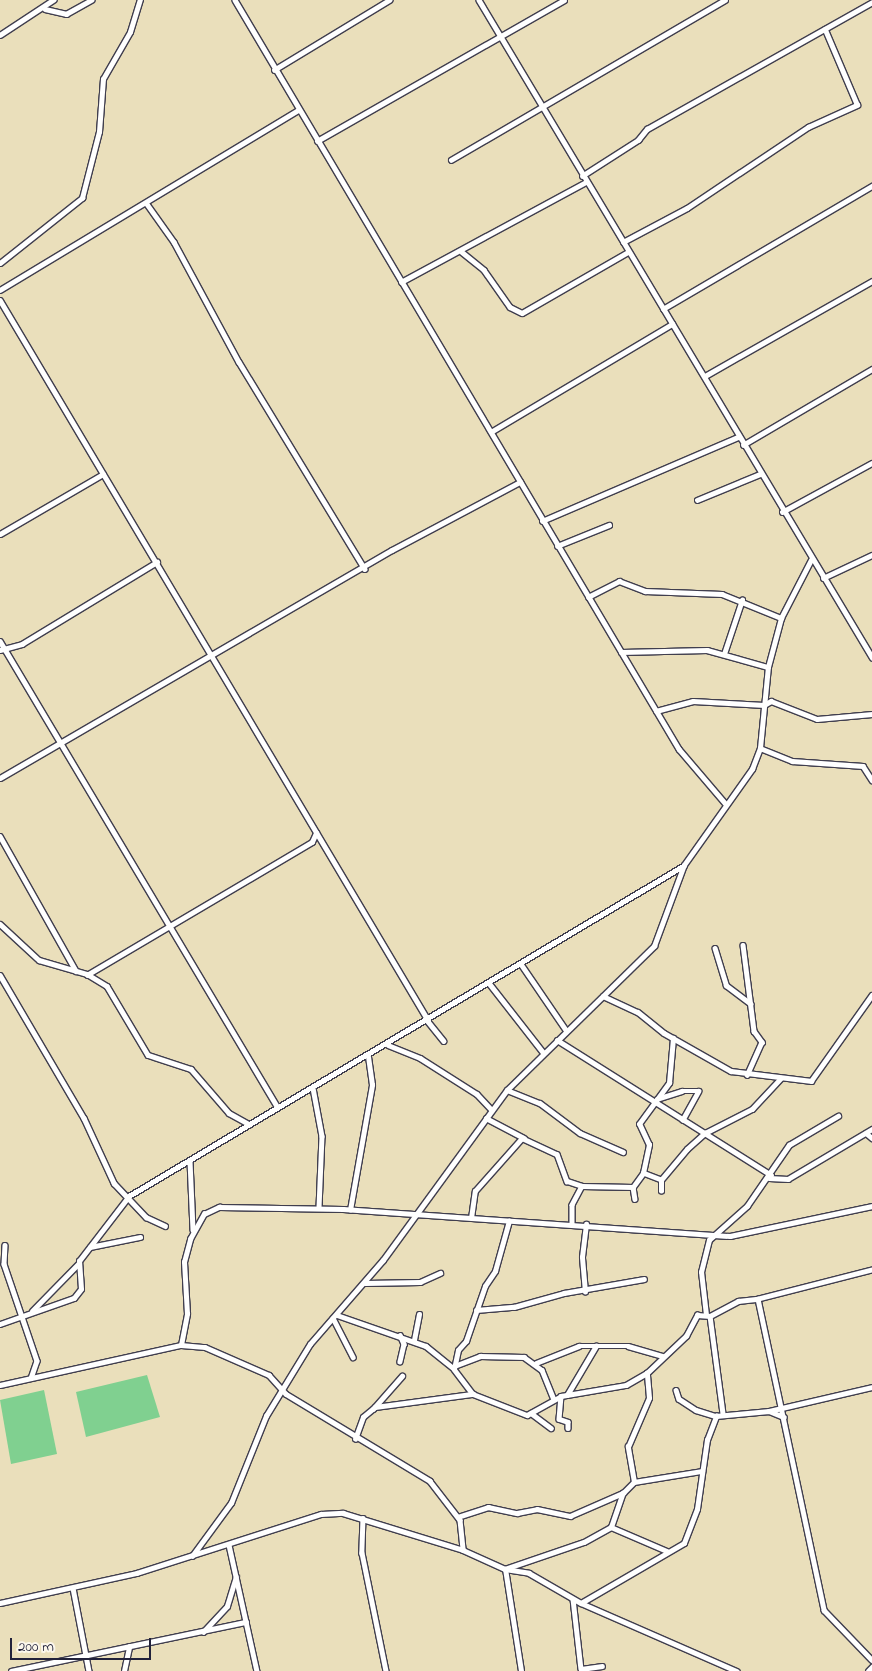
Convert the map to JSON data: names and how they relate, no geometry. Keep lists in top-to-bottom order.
{
  "scale_bar": "200 m"
}
